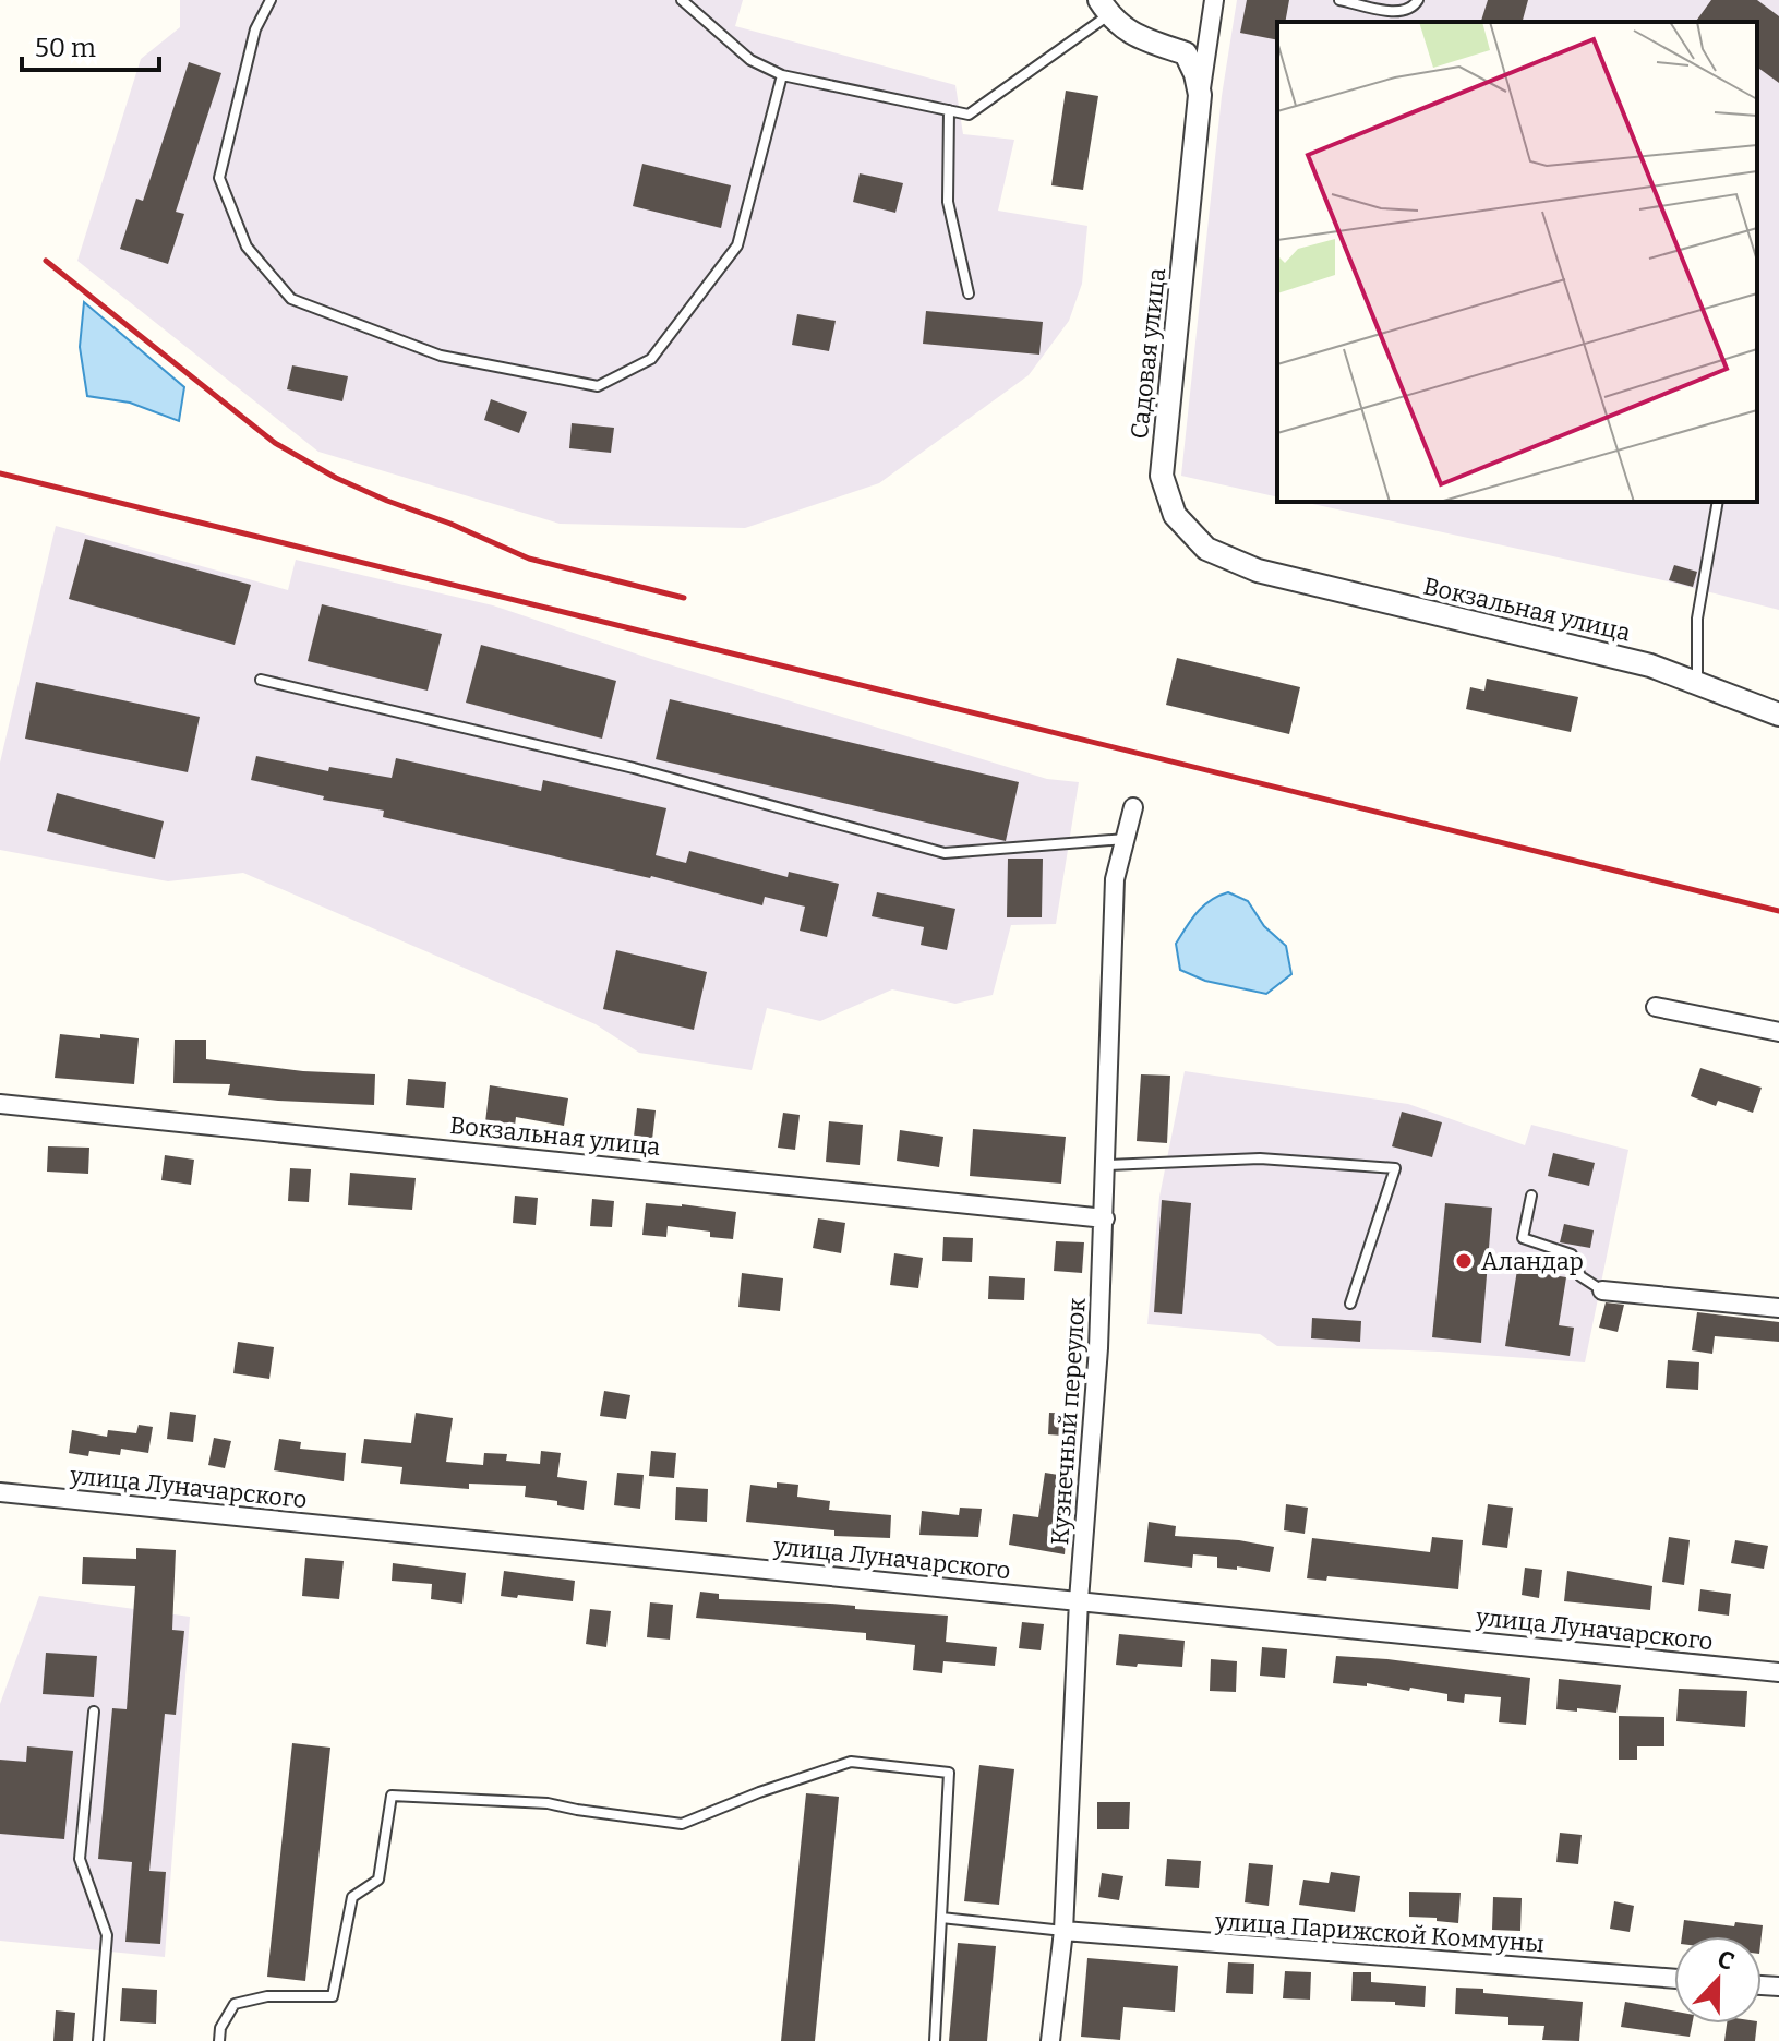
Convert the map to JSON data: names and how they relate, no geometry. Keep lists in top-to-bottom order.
{
  "streets": {
    "street": [
      "Садовая улица",
      "Вокзальная улица",
      "Кузнечный переулок",
      "улица Луначарского",
      "улица Парижской Коммуны"
    ]
  },
  "crossings": [
    ["Садовая улица", "Вокзальная улица"],
    ["Вокзальная улица", "Кузнечный переулок"],
    ["Кузнечный переулок", "улица Луначарского"],
    ["Кузнечный переулок", "улица Парижской Коммуны"]
  ],
  "places": ["Аландар"],
  "scale_bar": "50 m",
  "north": "top"
}
